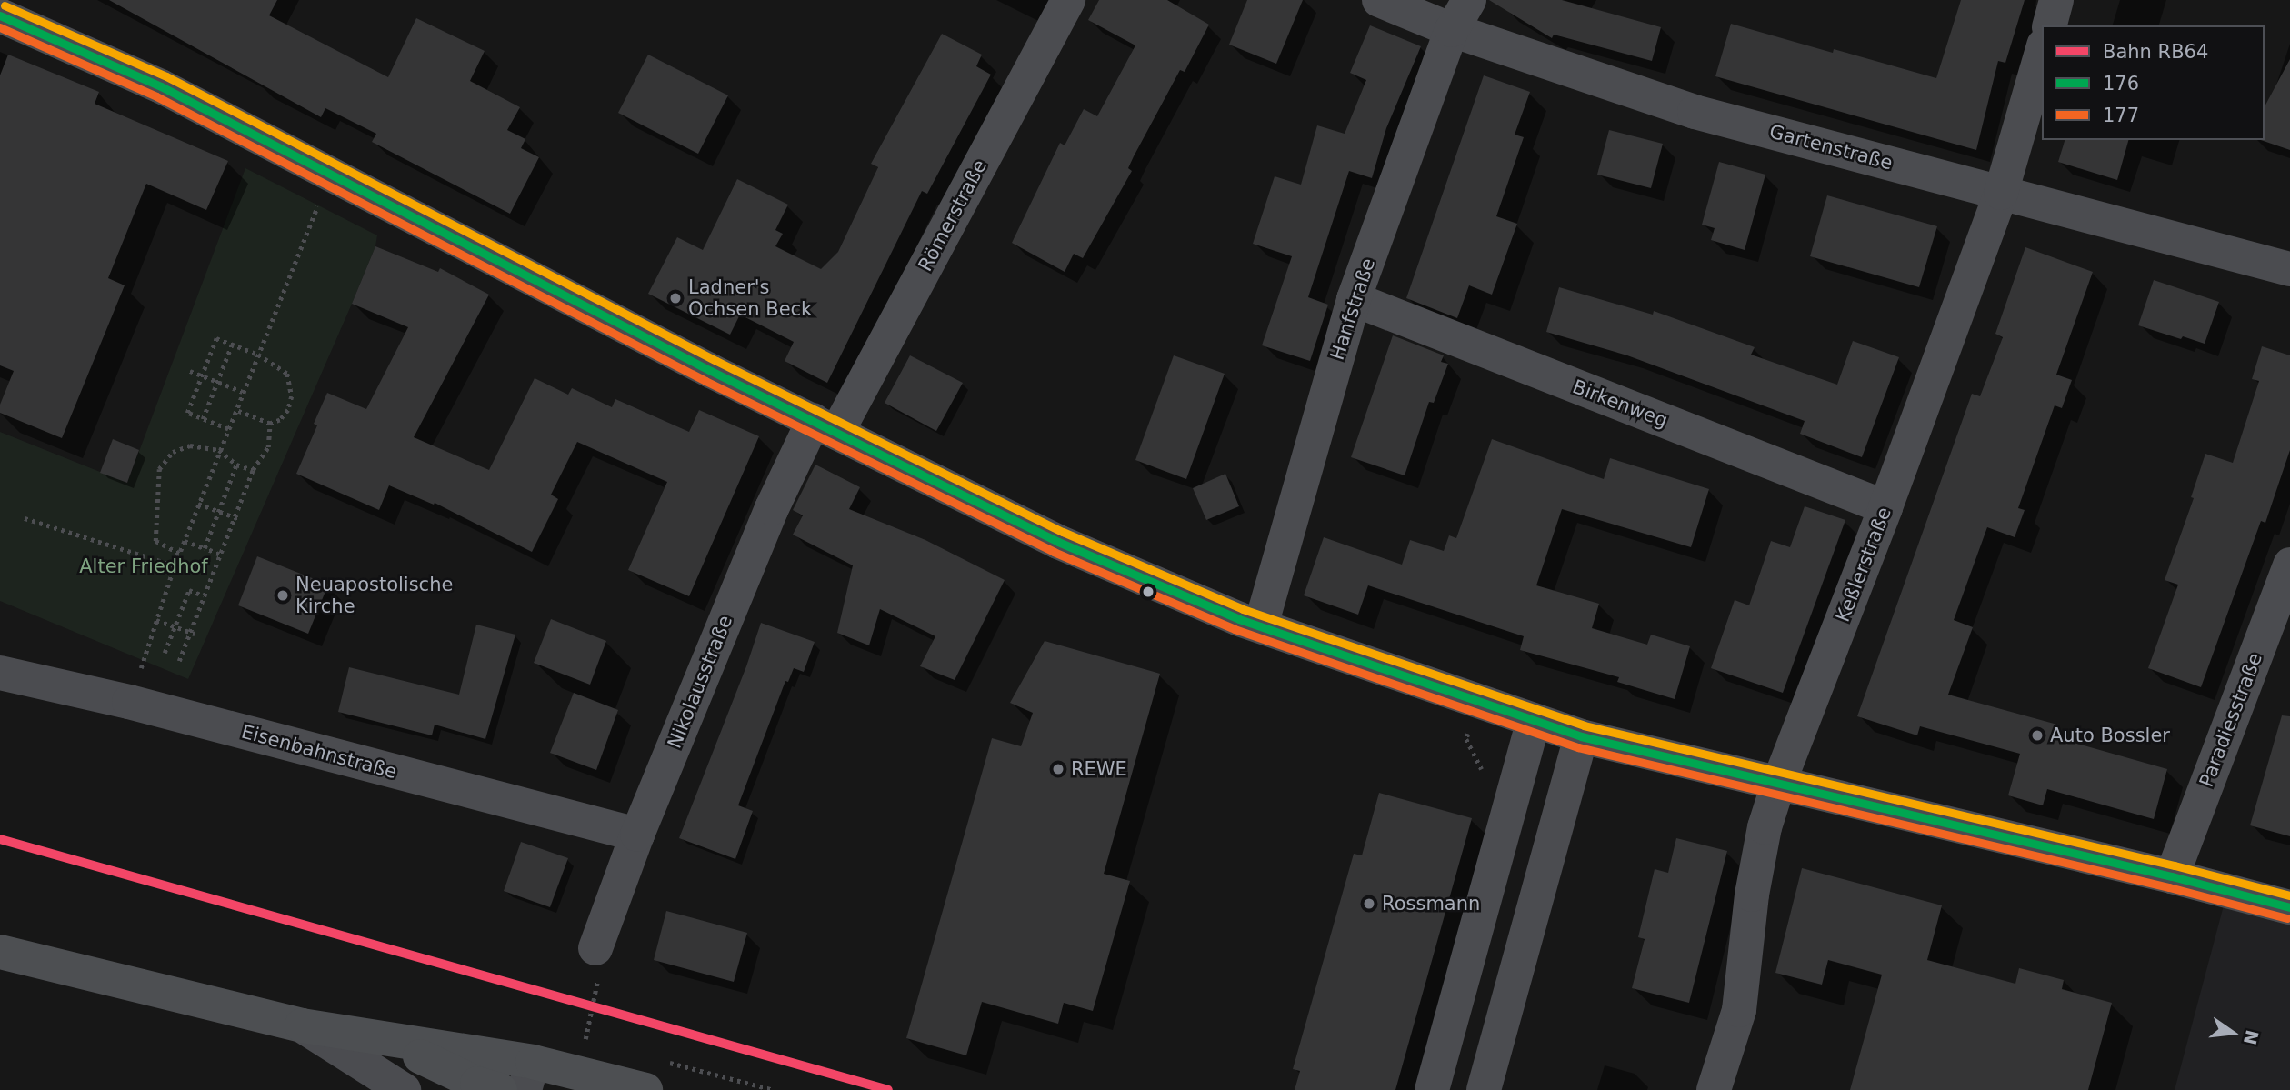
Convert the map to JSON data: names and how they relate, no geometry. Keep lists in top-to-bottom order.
{
  "streets": {
    "street": [
      "Gartenstraße",
      "Römerstraße",
      "Hanfstraße",
      "Birkenweg",
      "Keßlerstraße",
      "Nikolausstraße",
      "Paradiesstraße",
      "Eisenbahnstraße"
    ]
  },
  "crossings": [
    ["Gartenstraße", "Hanfstraße"],
    ["Gartenstraße", "Keßlerstraße"],
    ["Römerstraße", "Nikolausstraße"],
    ["Hanfstraße", "Birkenweg"],
    ["Birkenweg", "Keßlerstraße"],
    ["Nikolausstraße", "Eisenbahnstraße"]
  ],
  "parks": ["Alter Friedhof"],
  "places": [
    "Ladner's Ochsen Beck",
    "Neuapostolische Kirche",
    "Auto Bossler",
    "REWE",
    "Rossmann"
  ],
  "lines": ["transit line 176", "transit line 177", "rail line RB64"],
  "legend": ["Bahn RB64", "176", "177"],
  "north": "right"
}
